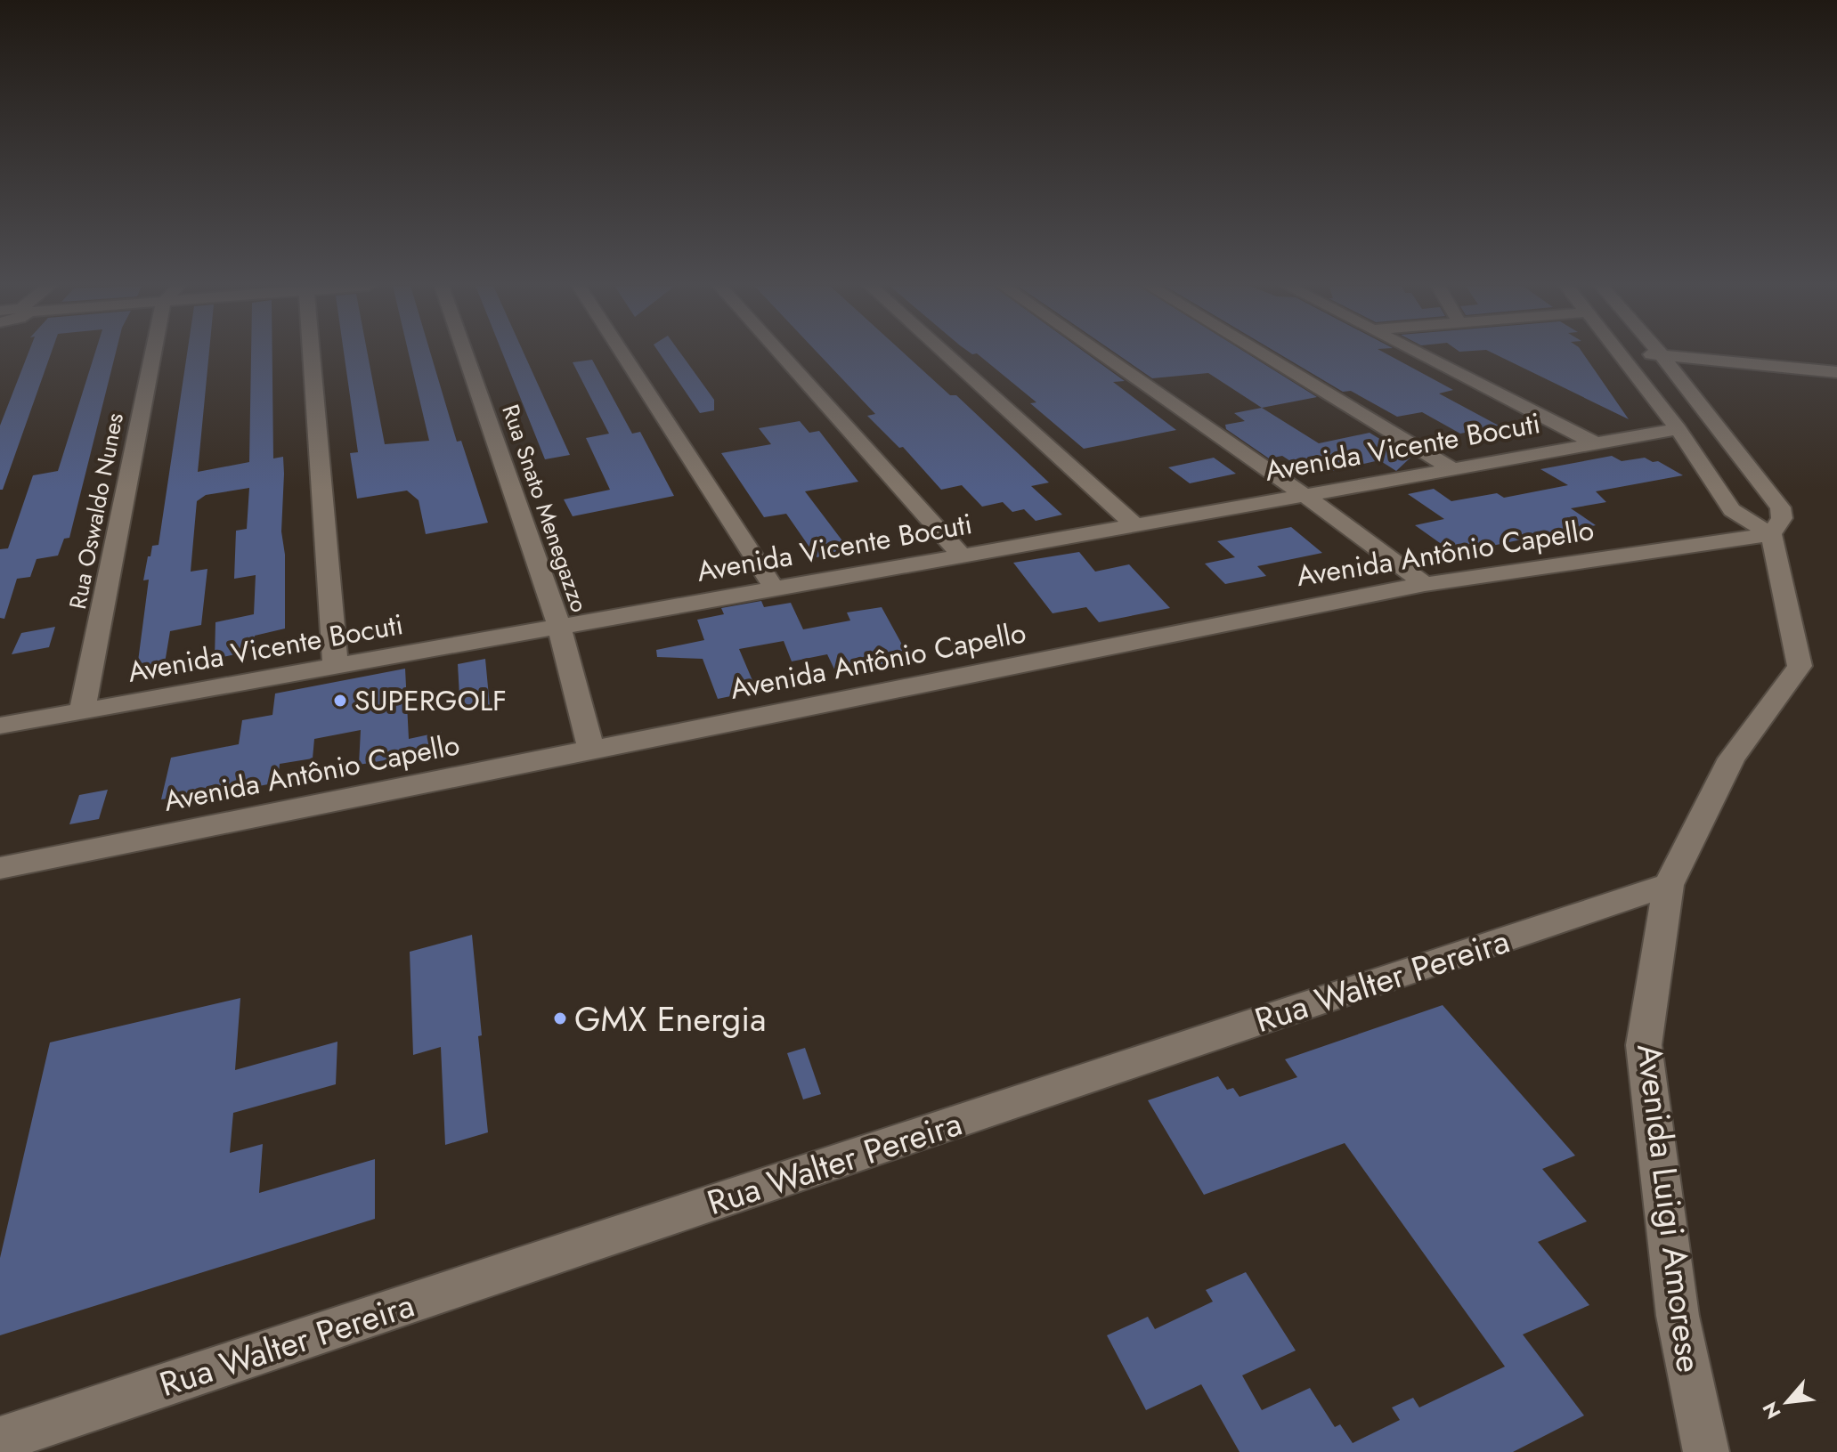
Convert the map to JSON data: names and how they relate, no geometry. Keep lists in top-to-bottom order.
{
  "streets": {
    "street": [
      "Avenida Vicente Bocuti",
      "Rua Snato Menegazzo",
      "Rua Oswaldo Nunes",
      "Avenida Antônio Capello",
      "Rua Walter Pereira",
      "Avenida Luigi Amorese"
    ]
  },
  "crossings": [
    ["Avenida Vicente Bocuti", "Rua Snato Menegazzo"],
    ["Avenida Vicente Bocuti", "Rua Oswaldo Nunes"],
    ["Rua Snato Menegazzo", "Avenida Antônio Capello"],
    ["Avenida Antônio Capello", "Avenida Luigi Amorese"],
    ["Rua Walter Pereira", "Avenida Luigi Amorese"]
  ],
  "places": ["SUPERGOLF", "GMX Energia"],
  "north": "bottom left"
}
